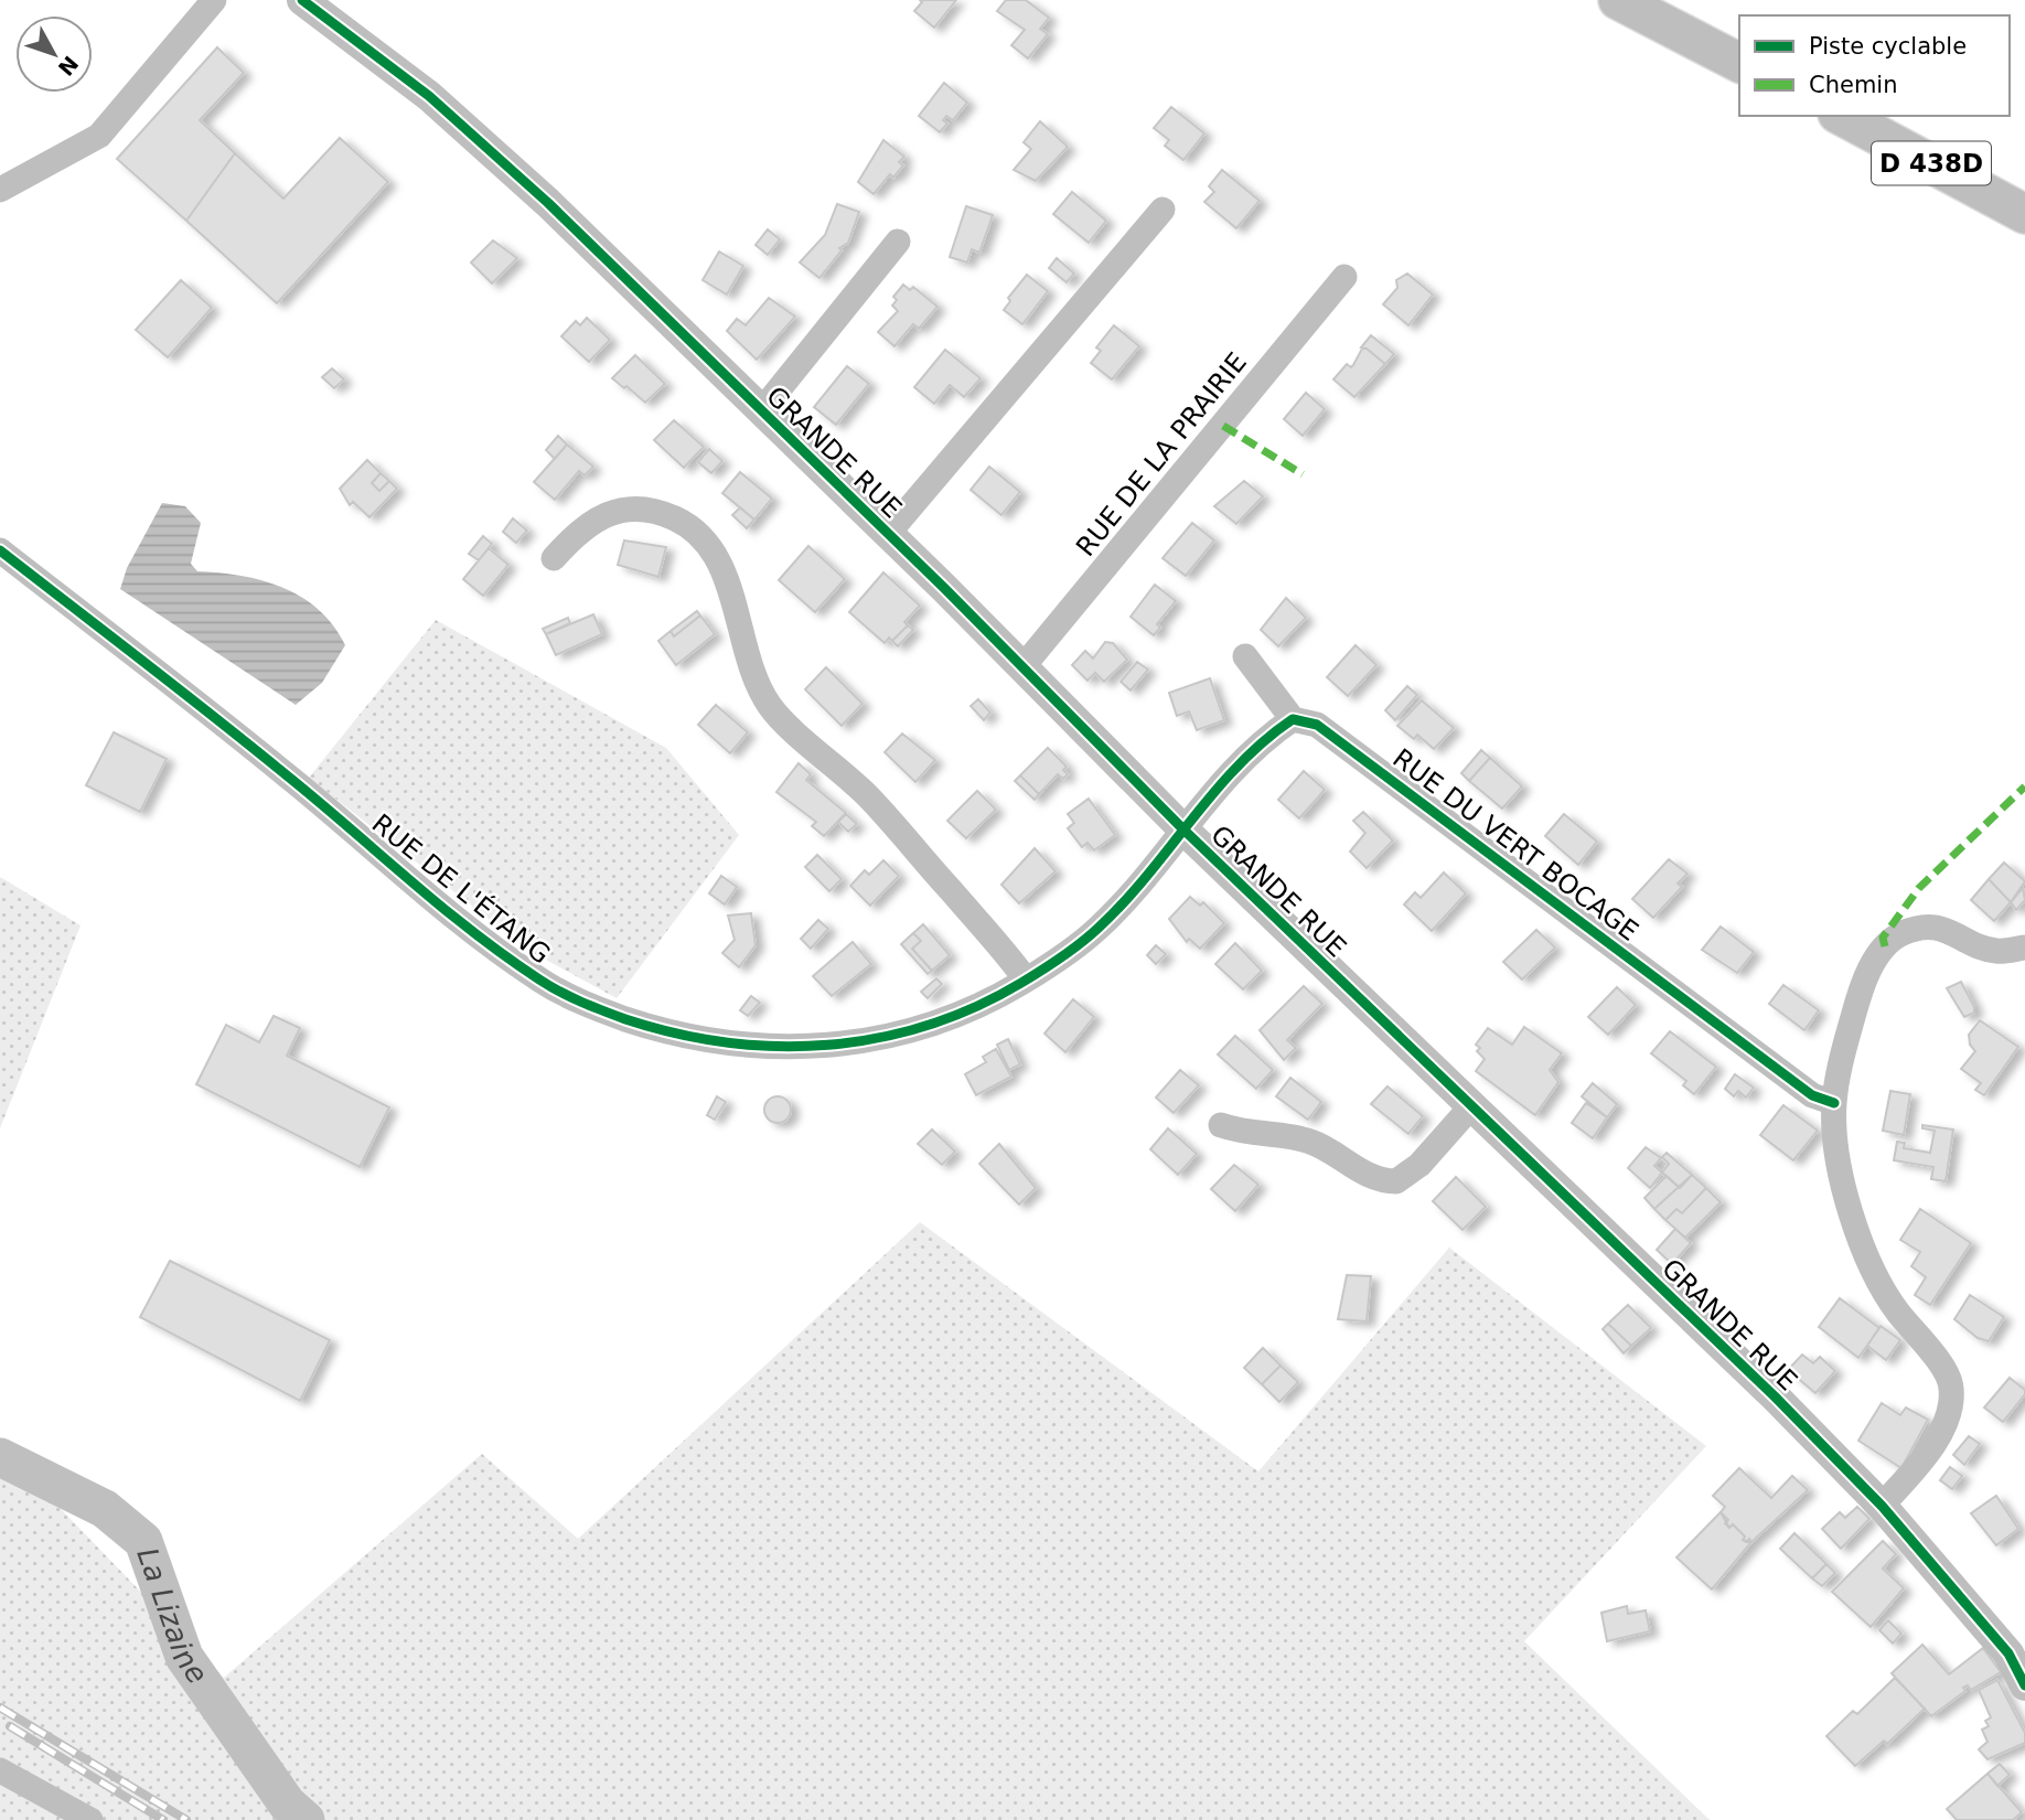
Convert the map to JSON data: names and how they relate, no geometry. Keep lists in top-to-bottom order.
{
  "streets": {
    "main road": ["D 438D"],
    "street": [
      "GRANDE RUE",
      "RUE DE LA PRAIRIE",
      "RUE DU VERT BOCAGE",
      "RUE DE L'ÉTANG"
    ]
  },
  "crossings": [
    ["GRANDE RUE", "RUE DE LA PRAIRIE"],
    ["GRANDE RUE", "RUE DE L'ÉTANG"]
  ],
  "water": ["La Lizaine"],
  "legend": ["Piste cyclable", "Chemin"],
  "north": "bottom right"
}
